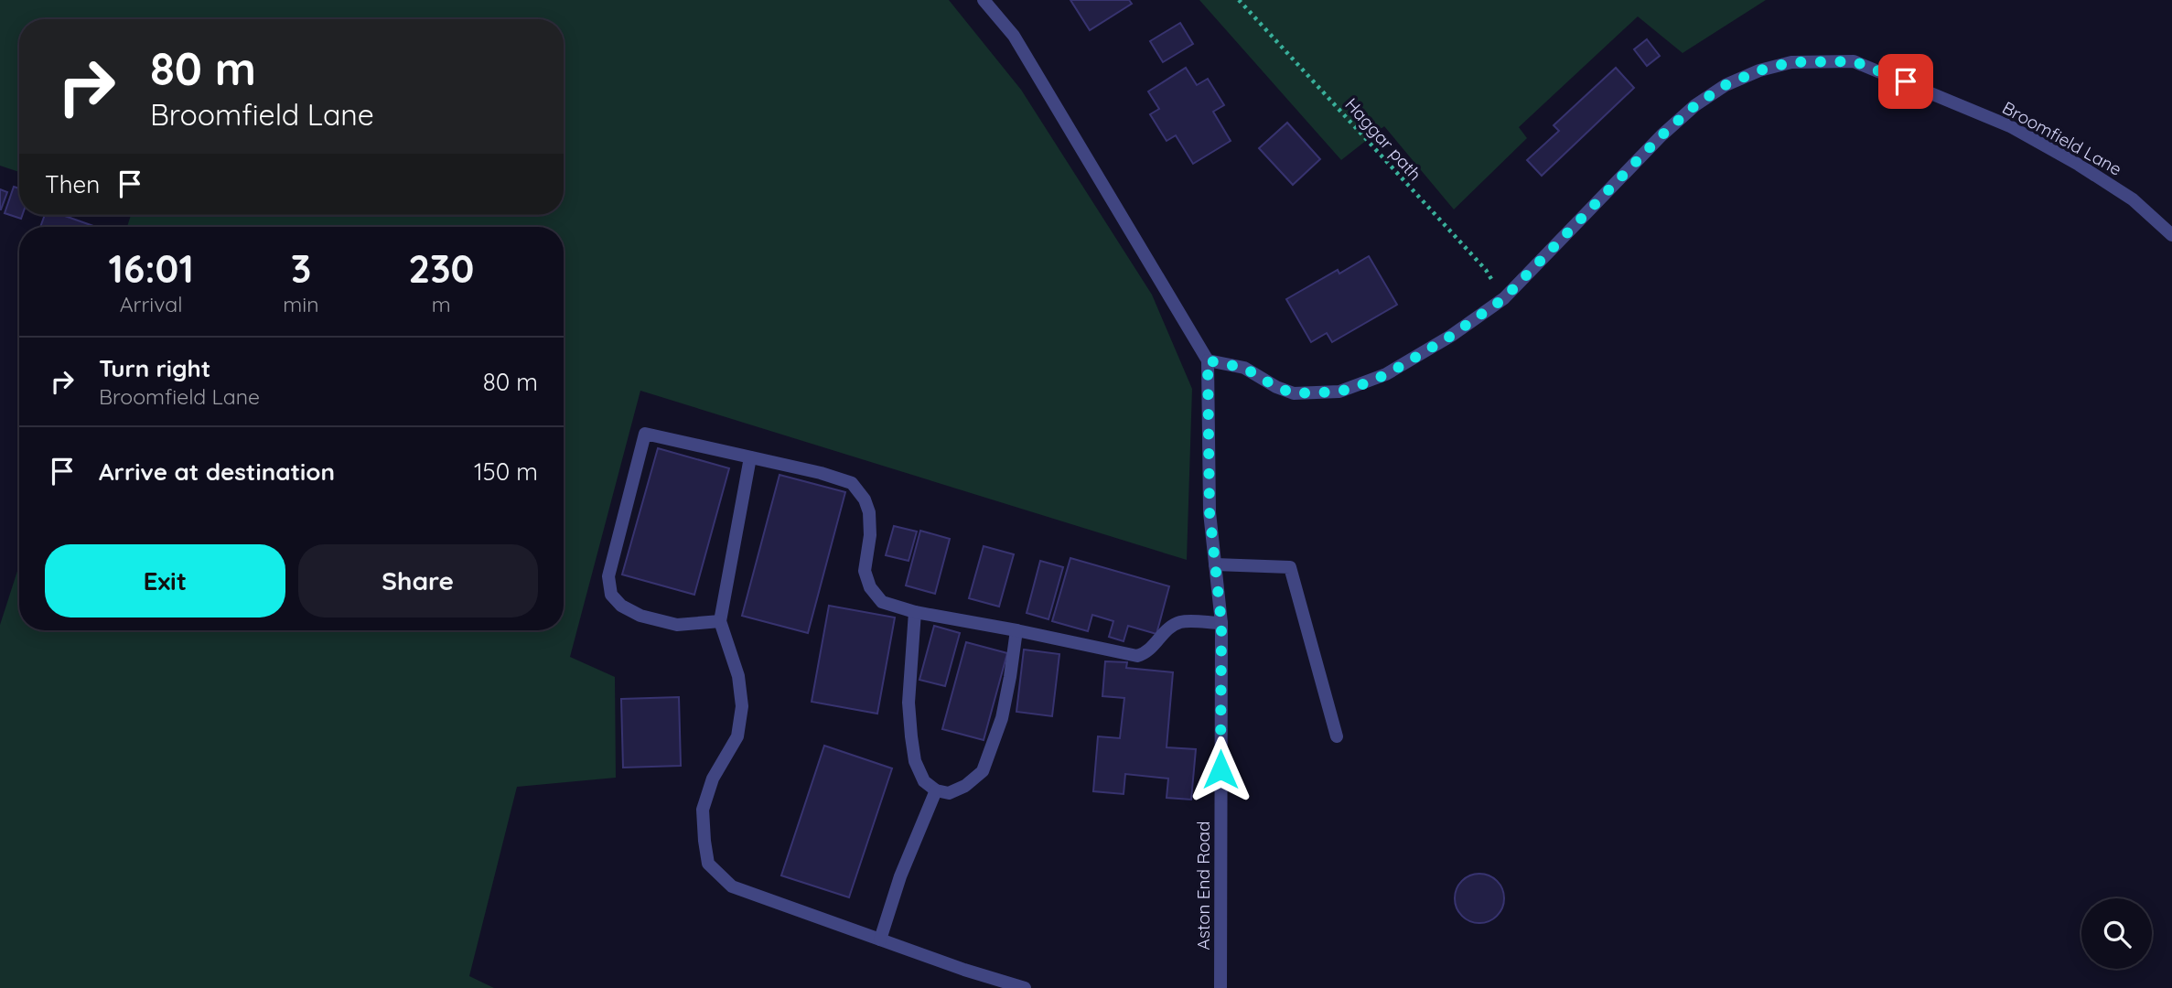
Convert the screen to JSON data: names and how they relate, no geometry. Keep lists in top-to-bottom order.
{
  "streets": {
    "street": ["Broomfield Lane", "Aston End Road"],
    "path": ["Haggar path"]
  },
  "crossings": [
    ["Broomfield Lane", "Haggar path"],
    ["Broomfield Lane", "Aston End Road"]
  ],
  "page": {
    "turn": ["80 m", "Broomfield Lane"],
    "then": "Then",
    "eta": [
      "16:01",
      "Arrival",
      "3",
      "min",
      "230",
      "m"
    ],
    "list": [
      {
        "name": "Turn right",
        "note": "Broomfield Lane",
        "value": "80 m"
      },
      {
        "name": "Arrive at destination",
        "value": "150 m"
      }
    ],
    "buttons": ["Exit", "Share"]
  }
}
